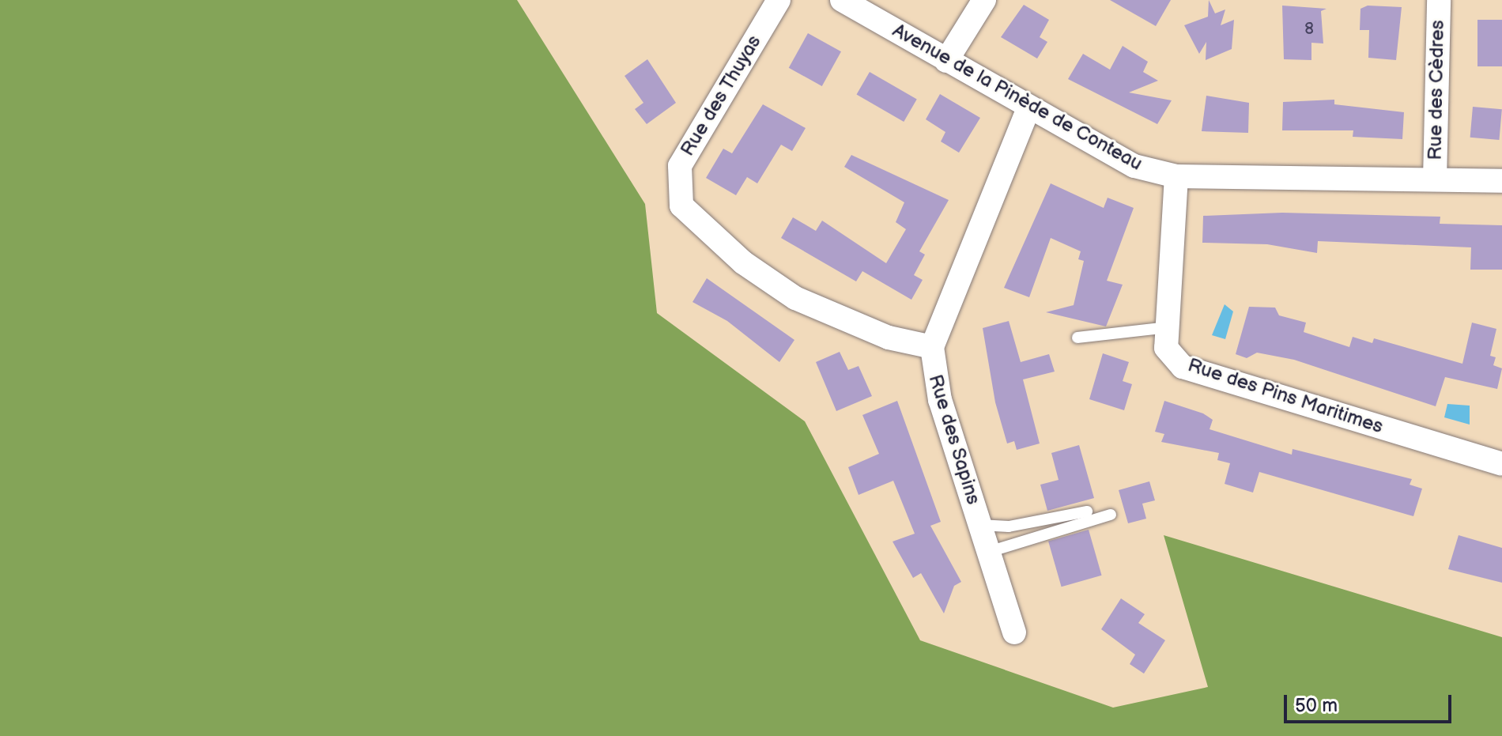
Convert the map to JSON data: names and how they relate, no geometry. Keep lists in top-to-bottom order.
{
  "streets": {
    "street": [
      "Rue des Cèdres",
      "Rue des Thuyas",
      "Avenue de la Pinède de Conteau",
      "Rue des Pins Maritimes",
      "Rue des Sapins"
    ]
  },
  "crossings": [
    ["Rue des Cèdres", "Avenue de la Pinède de Conteau"],
    ["Rue des Thuyas", "Rue des Sapins"],
    ["Avenue de la Pinède de Conteau", "Rue des Pins Maritimes"],
    ["Avenue de la Pinède de Conteau", "Rue des Sapins"]
  ],
  "house_numbers": ["8"],
  "scale_bar": "50 m"
}
